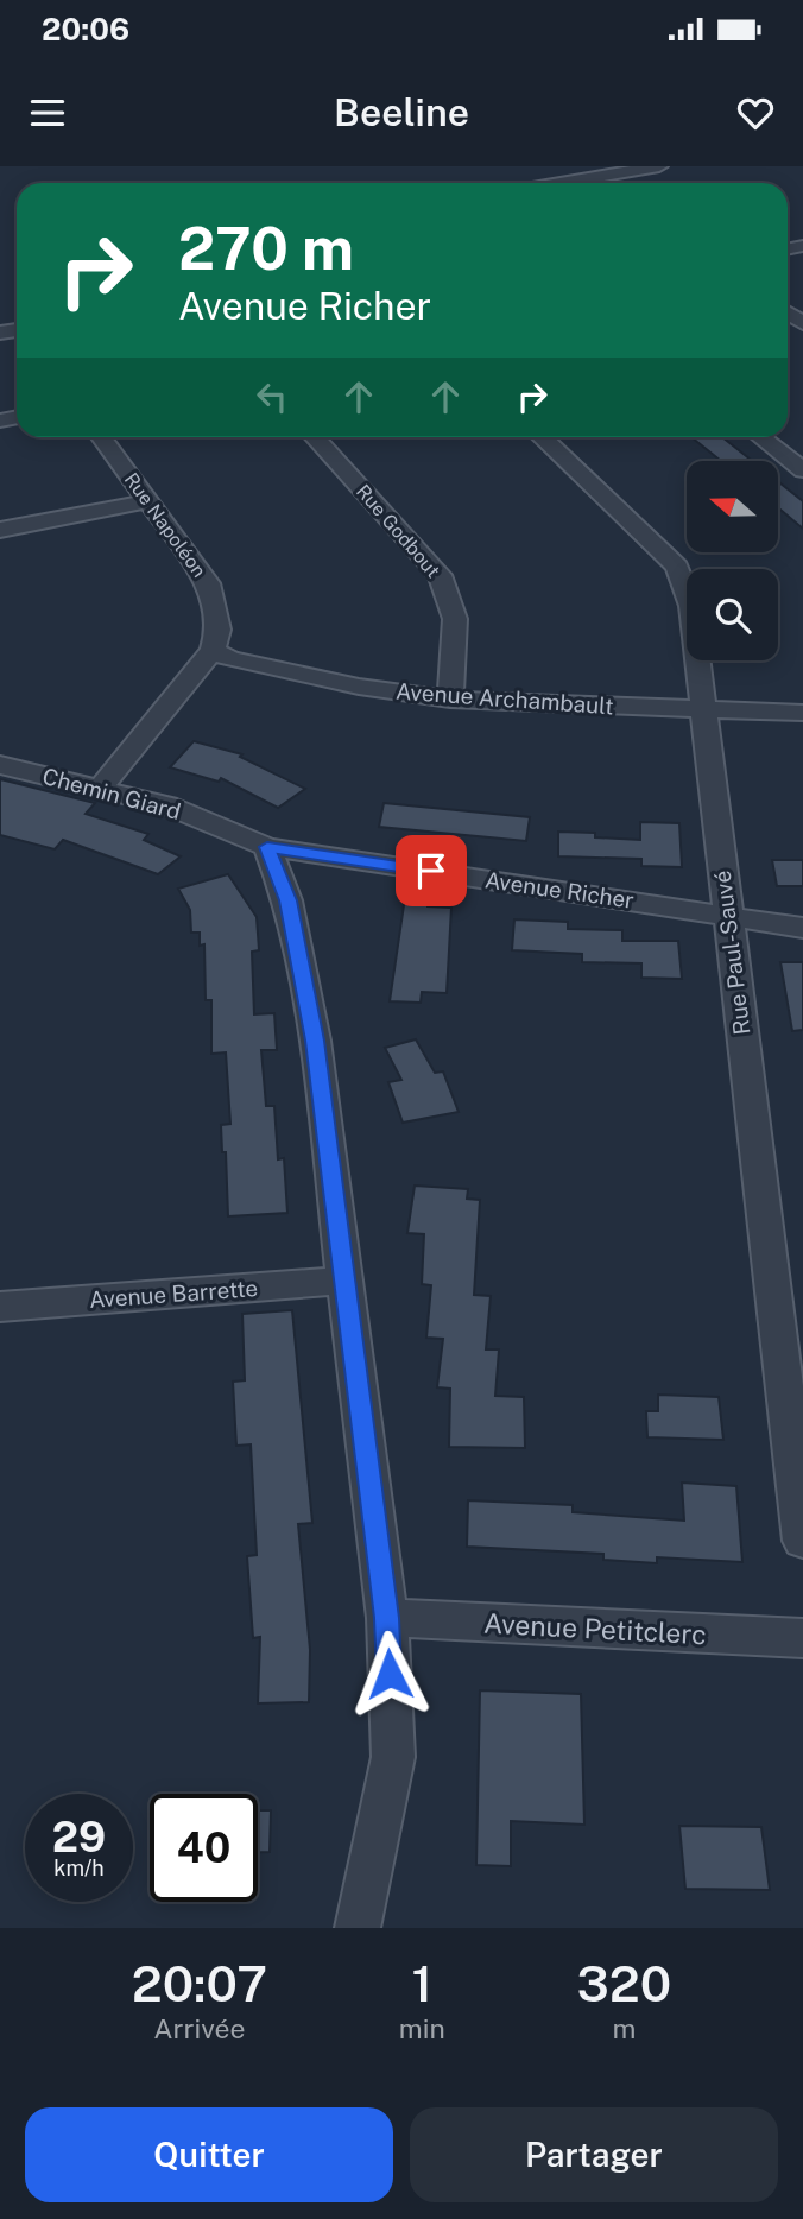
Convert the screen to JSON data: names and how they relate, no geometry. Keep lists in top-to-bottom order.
{
  "streets": {
    "street": [
      "Rue Napoléon",
      "Rue Godbout",
      "Avenue Archambault",
      "Chemin Giard",
      "Avenue Richer",
      "Rue Paul-Sauvé",
      "Avenue Barrette",
      "Avenue Petitclerc"
    ]
  },
  "crossings": [
    ["Rue Napoléon", "Avenue Archambault"],
    ["Rue Godbout", "Avenue Archambault"],
    ["Avenue Archambault", "Rue Paul-Sauvé"],
    ["Chemin Giard", "Avenue Richer"],
    ["Avenue Richer", "Rue Paul-Sauvé"]
  ],
  "north": "left",
  "page": {
    "status": "20:06",
    "header": "Beeline",
    "turn": ["270 m", "Avenue Richer"],
    "speed": "29 km/h",
    "limit": "40",
    "eta": [
      "20:07",
      "Arrivée",
      "1",
      "min",
      "320",
      "m"
    ],
    "buttons": ["Quitter", "Partager"]
  }
}
